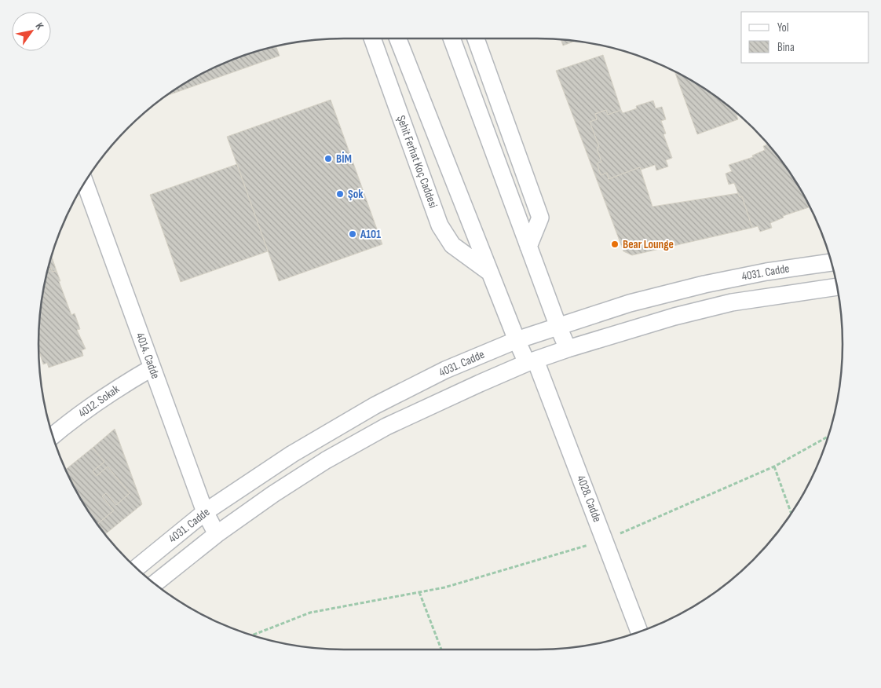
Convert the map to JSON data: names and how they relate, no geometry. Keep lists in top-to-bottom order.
{
  "streets": {
    "street": [
      "Şehit Ferhat Koç Caddesi",
      "4031. Cadde",
      "4014. Cadde",
      "4012. Sokak",
      "4028. Cadde"
    ]
  },
  "crossings": [
    ["4031. Cadde", "4014. Cadde"],
    ["4031. Cadde", "4028. Cadde"],
    ["4014. Cadde", "4012. Sokak"]
  ],
  "places": [
    "BİM",
    "Şok",
    "A101",
    "Bear Lounge"
  ],
  "legend": ["Yol", "Bina"],
  "north": "top right"
}
